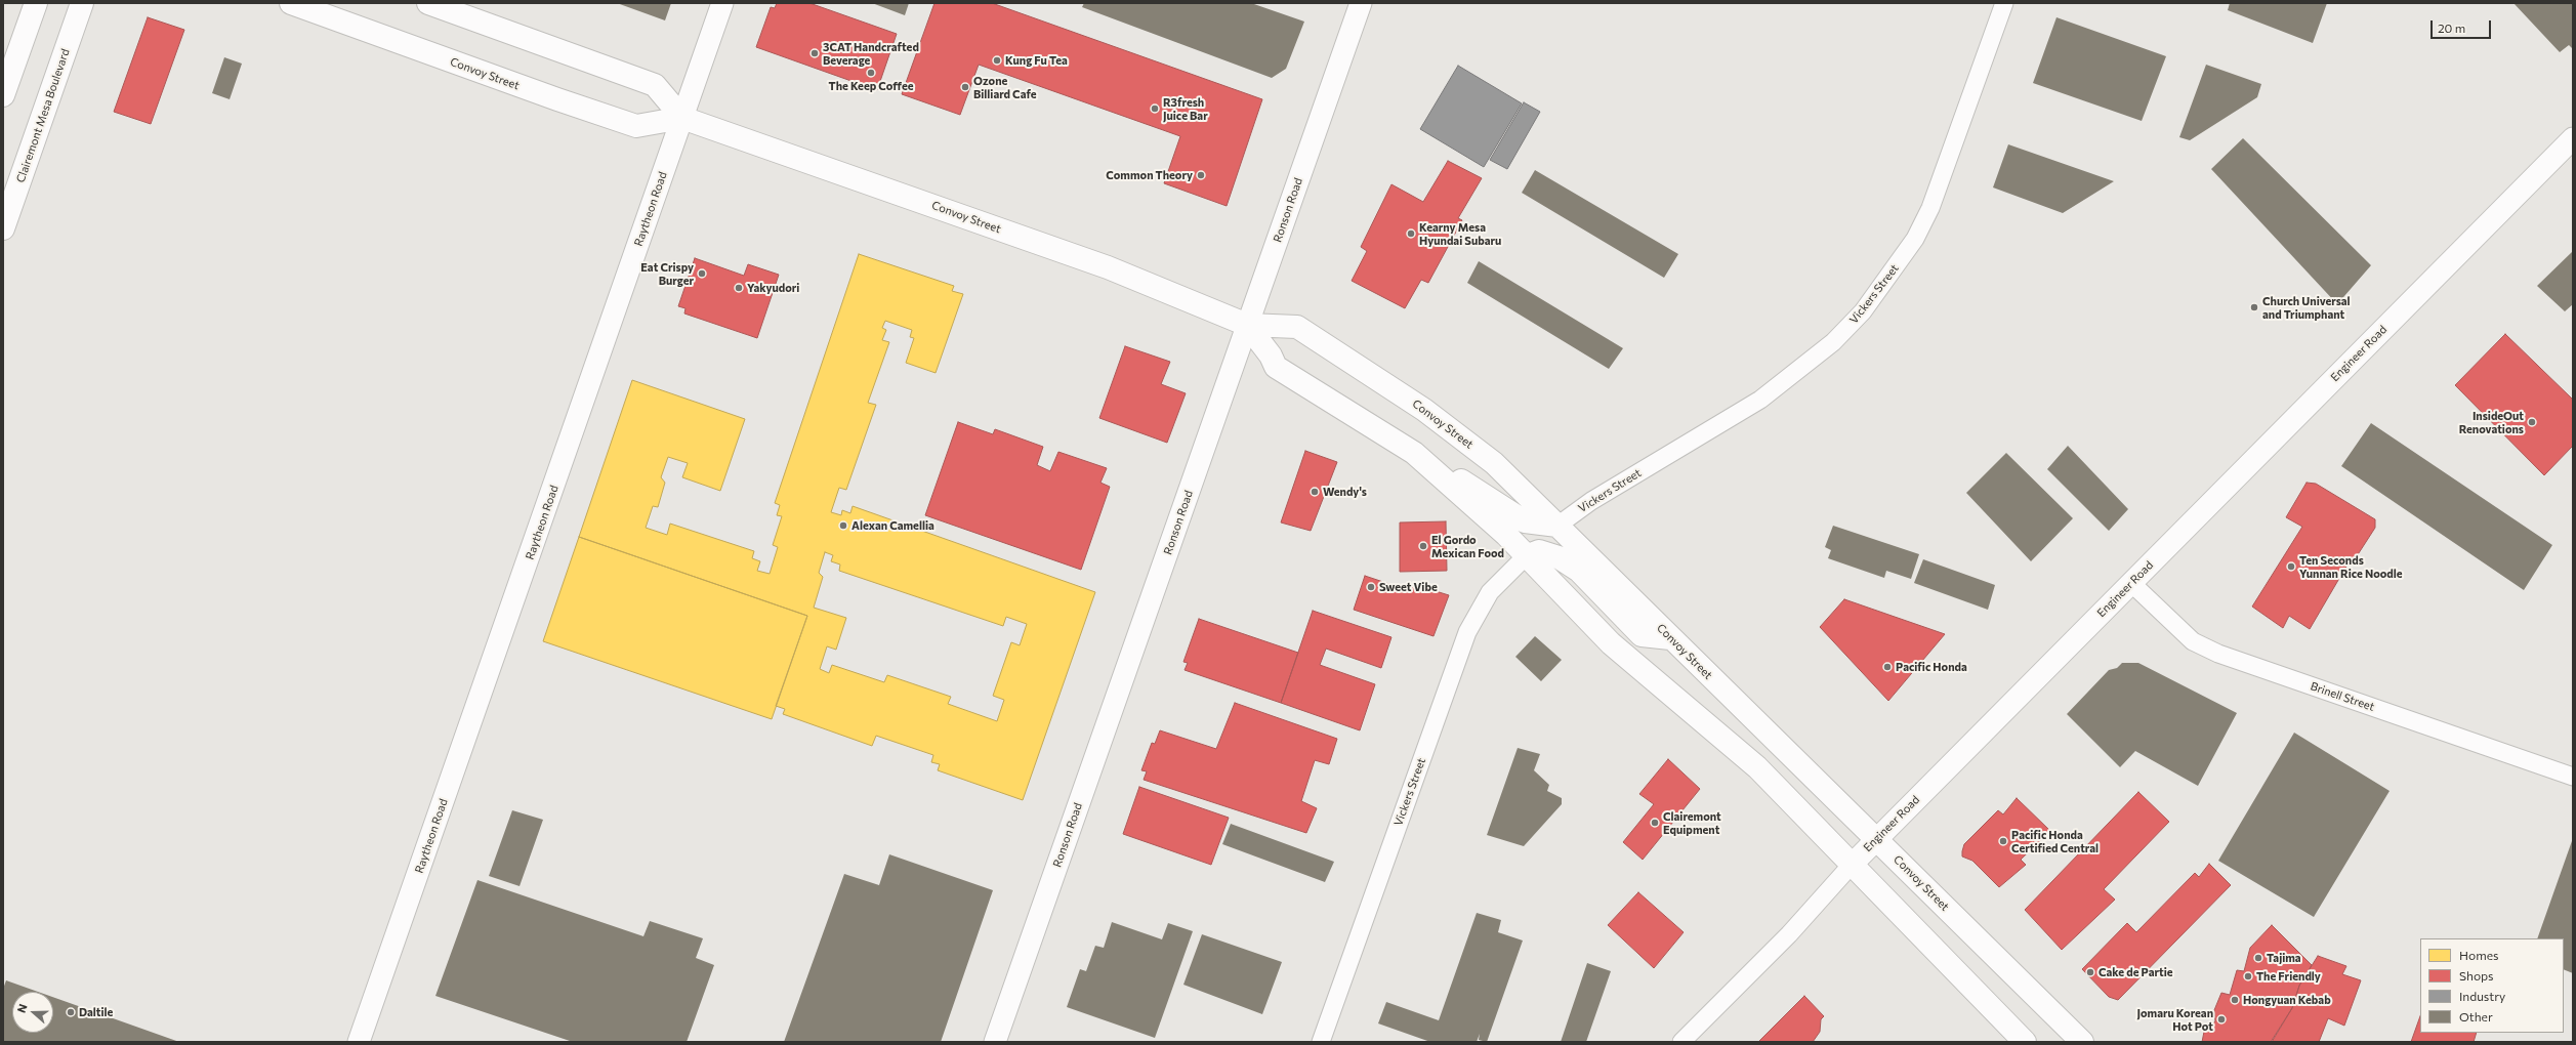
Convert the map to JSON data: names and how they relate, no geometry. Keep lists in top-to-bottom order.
{
  "streets": {
    "main road": ["Convoy Street", "Clairemont Mesa Boulevard"],
    "street": [
      "Raytheon Road",
      "Ronson Road",
      "Vickers Street",
      "Engineer Road",
      "Brinell Street"
    ]
  },
  "crossings": [
    ["Convoy Street", "Raytheon Road"],
    ["Convoy Street", "Ronson Road"],
    ["Convoy Street", "Vickers Street"],
    ["Convoy Street", "Engineer Road"],
    ["Engineer Road", "Brinell Street"]
  ],
  "places": [
    "3CAT Handcrafted Beverage",
    "Kung Fu Tea",
    "The Keep Coffee",
    "Ozone Billiard Cafe",
    "R3fresh Juice Bar",
    "Common Theory",
    "Kearny Mesa Hyundai Subaru",
    "Eat Crispy Burger",
    "Yakyudori",
    "Church Universal and Triumphant",
    "InsideOut Renovations",
    "Wendy's",
    "Alexan Camellia",
    "El Gordo Mexican Food",
    "Ten Seconds Yunnan Rice Noodle",
    "Sweet Vibe",
    "Pacific Honda",
    "Clairemont Equipment",
    "Pacific Honda Certified Central",
    "Tajima",
    "Cake de Partie",
    "The Friendly",
    "Hongyuan Kebab",
    "Daltile",
    "Jomaru Korean Hot Pot"
  ],
  "legend": [
    "Homes",
    "Shops",
    "Industry",
    "Other"
  ],
  "scale_bar": "20 m",
  "north": "left"
}
